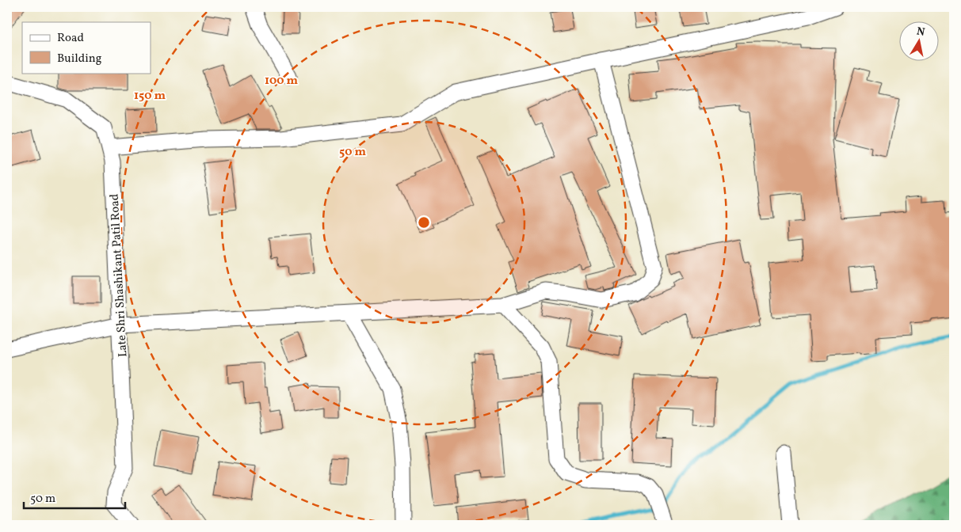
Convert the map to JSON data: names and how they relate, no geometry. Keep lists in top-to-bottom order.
{
  "streets": {
    "street": ["Late Shri Shashikant Patil Road"]
  },
  "legend": ["Road", "Building"],
  "scale_bar": "50 m",
  "north": "top",
  "rings": ["100 m", "150 m", "50 m"]
}
